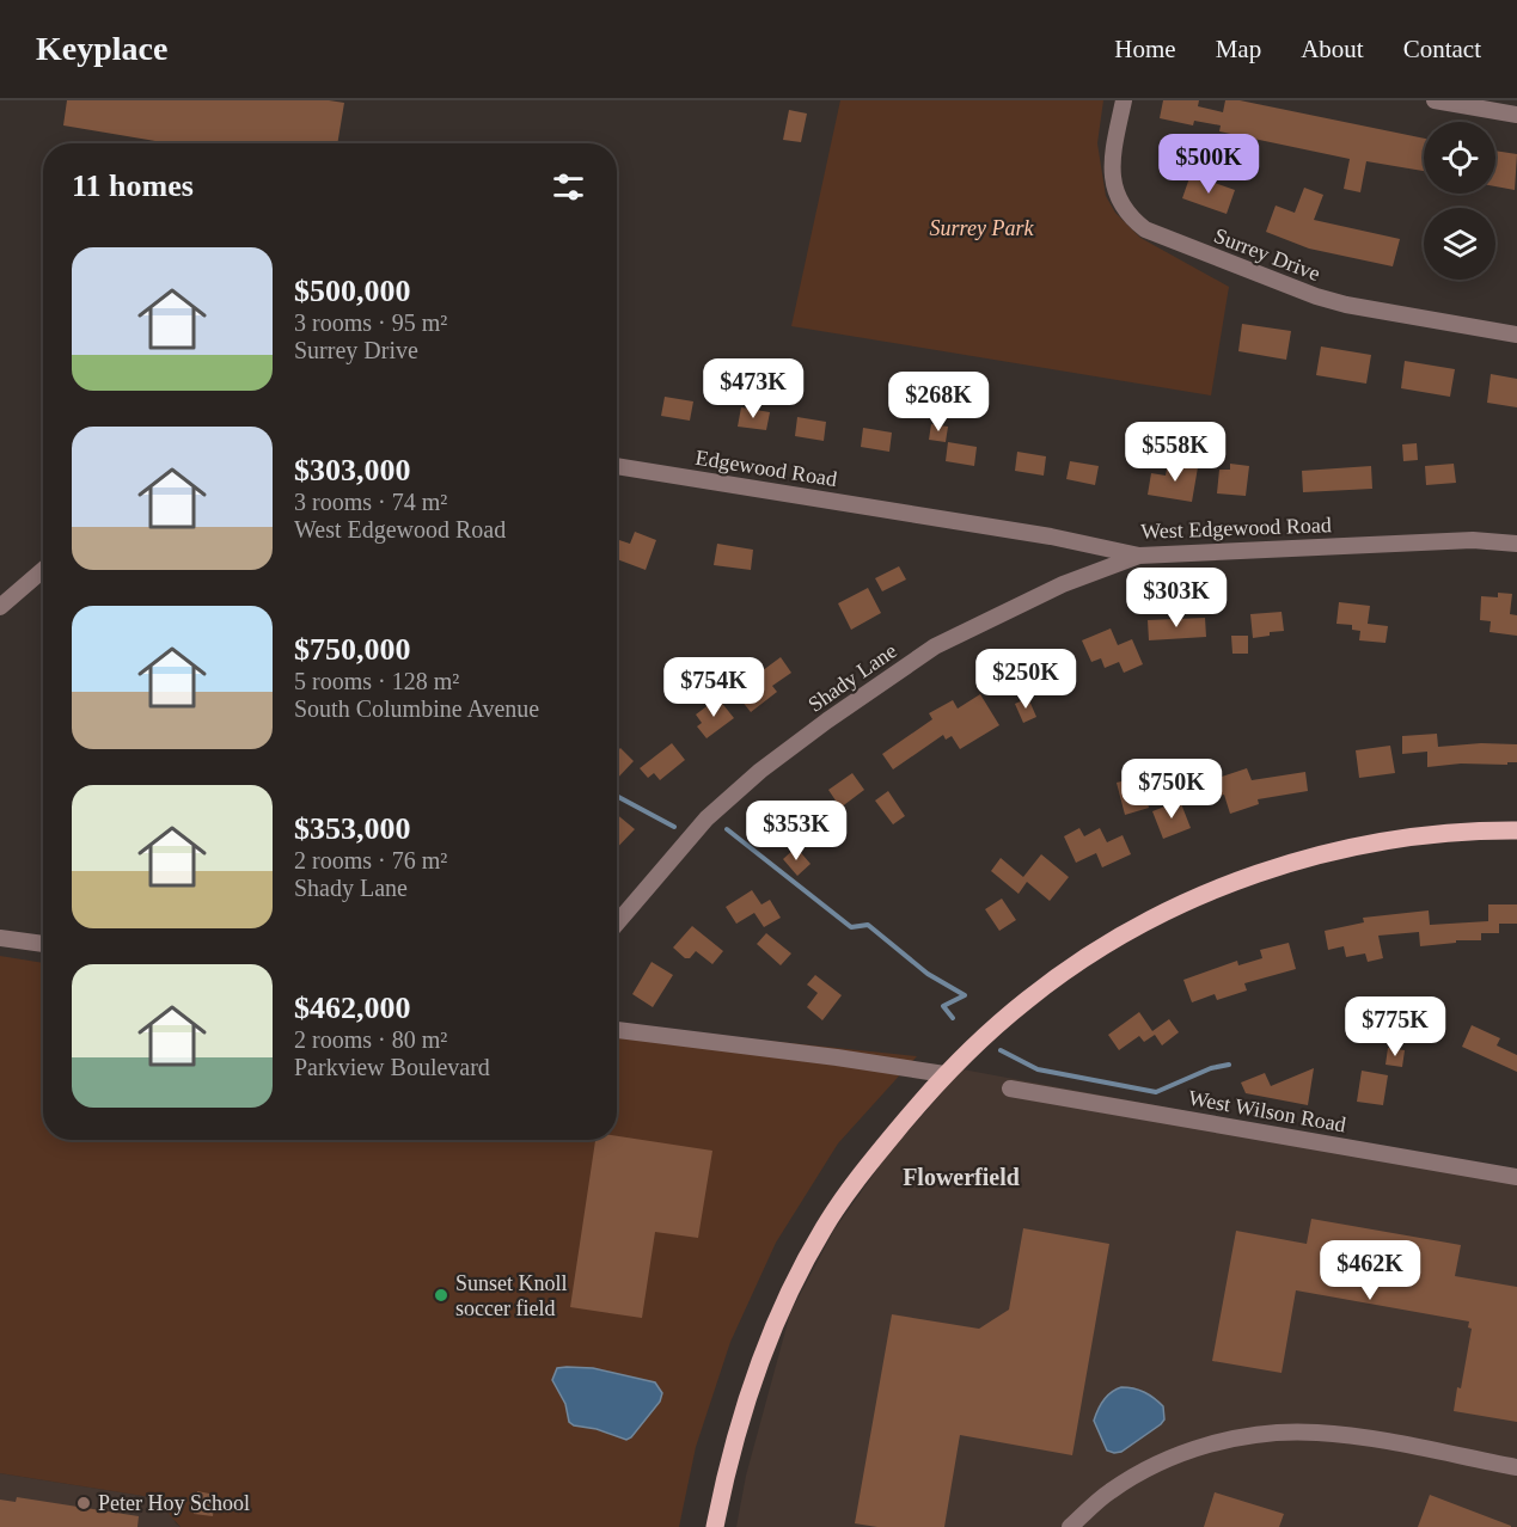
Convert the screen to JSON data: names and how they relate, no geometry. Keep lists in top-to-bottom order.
{
  "streets": {
    "street": [
      "Surrey Drive",
      "Edgewood Road",
      "West Edgewood Road",
      "Shady Lane",
      "West Wilson Road"
    ]
  },
  "crossings": [
    ["Edgewood Road", "West Edgewood Road"],
    ["West Edgewood Road", "Shady Lane"]
  ],
  "districts": ["Flowerfield"],
  "parks": ["Surrey Park"],
  "places": ["Sunset Knoll soccer field", "Peter Hoy School"],
  "page": {
    "header": "Keyplace",
    "nav": [
      "Home",
      "Map",
      "About",
      "Contact"
    ],
    "price": [
      "$500K",
      "$473K",
      "$268K",
      "$558K",
      "$303K",
      "$250K",
      "$754K",
      "$750K",
      "$353K",
      "$775K",
      "$462K"
    ],
    "heading": "11 homes",
    "list": [
      {
        "name": "$500,000",
        "note": "3 rooms · 95 m² · Surrey Drive"
      },
      {
        "name": "$303,000",
        "note": "3 rooms · 74 m² · West Edgewood Road"
      },
      {
        "name": "$750,000",
        "note": "5 rooms · 128 m² · South Columbine Avenue"
      },
      {
        "name": "$353,000",
        "note": "2 rooms · 76 m² · Shady Lane"
      },
      {
        "name": "$462,000",
        "note": "2 rooms · 80 m² · Parkview Boulevard"
      }
    ]
  }
}
